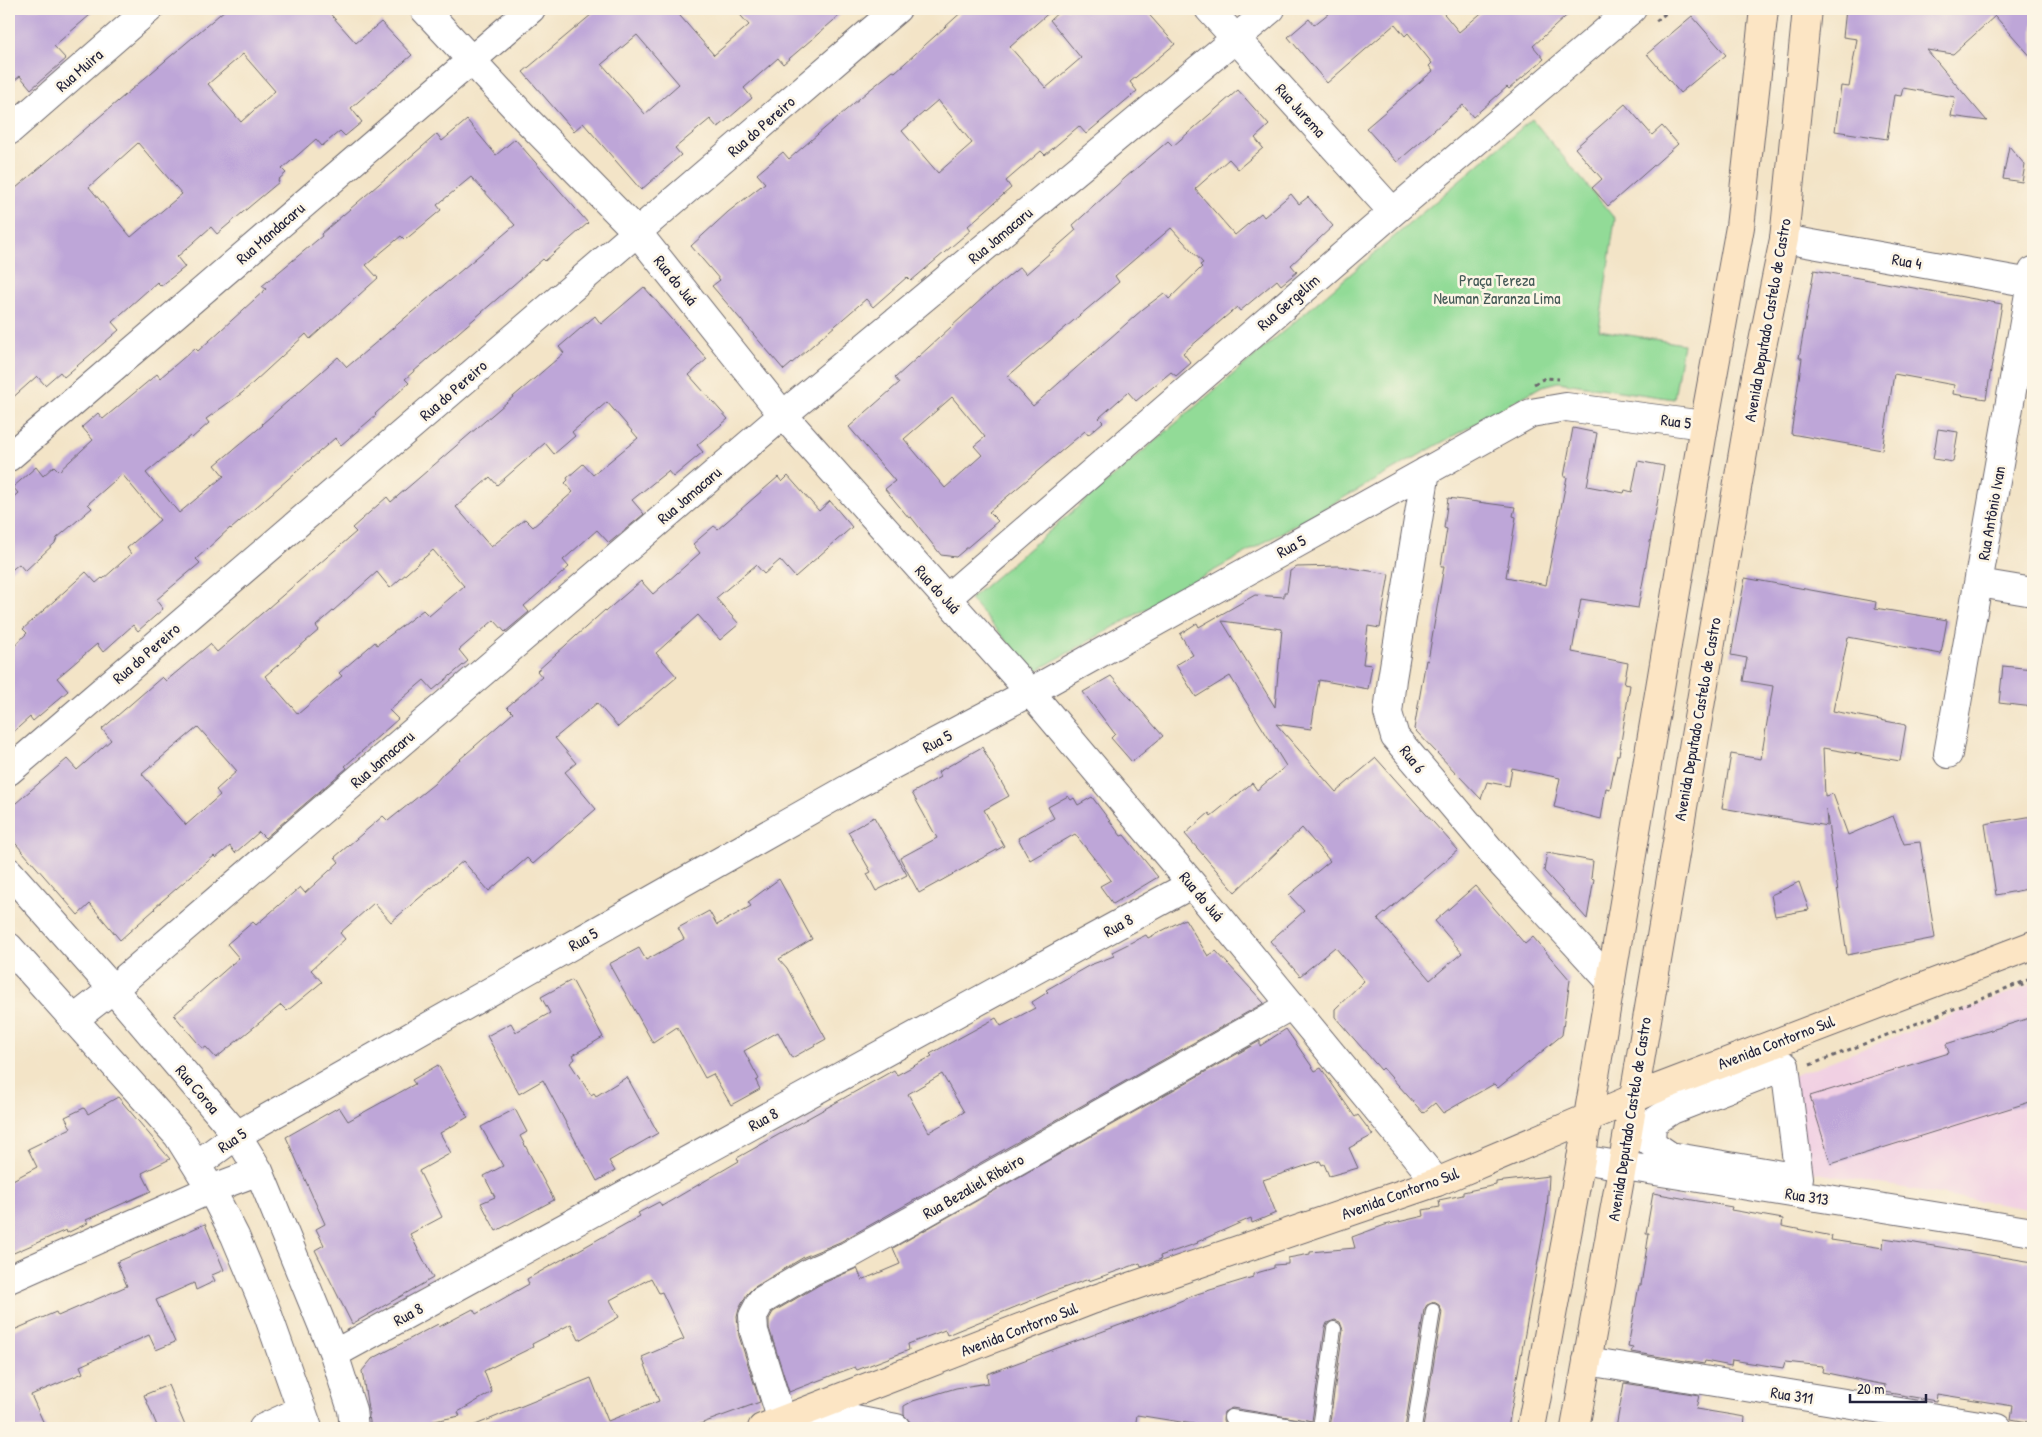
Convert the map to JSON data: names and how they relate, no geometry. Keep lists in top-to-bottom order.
{
  "streets": {
    "main road": ["Avenida Deputado Castelo de Castro", "Avenida Contorno Sul"],
    "street": [
      "Rua Muira",
      "Rua Jurema",
      "Rua do Pereiro",
      "Rua Mandacaru",
      "Rua Jamacaru",
      "Rua 4",
      "Rua do Juá",
      "Rua Gergelim",
      "Rua 5",
      "Rua Antônio Ivan",
      "Rua 6",
      "Rua 8",
      "Rua Coroa",
      "Rua Bezaliel Ribeiro",
      "Rua 313",
      "Rua 311"
    ]
  },
  "crossings": [
    ["Rua Jurema", "Rua Jamacaru"],
    ["Rua Jurema", "Rua Gergelim"],
    ["Rua do Pereiro", "Rua do Juá"],
    ["Rua Mandacaru", "Rua do Juá"],
    ["Rua Jamacaru", "Rua do Juá"],
    ["Rua Jamacaru", "Rua Coroa"],
    ["Rua 4", "Avenida Deputado Castelo de Castro"],
    ["Rua 4", "Rua Antônio Ivan"],
    ["Rua do Juá", "Rua Gergelim"],
    ["Rua do Juá", "Rua 5"],
    ["Rua do Juá", "Rua 8"],
    ["Rua do Juá", "Avenida Contorno Sul"],
    ["Rua do Juá", "Rua Bezaliel Ribeiro"],
    ["Avenida Deputado Castelo de Castro", "Avenida Contorno Sul"],
    ["Avenida Deputado Castelo de Castro", "Rua 313"],
    ["Avenida Deputado Castelo de Castro", "Rua 311"],
    ["Rua 5", "Rua 6"],
    ["Rua 5", "Rua Coroa"],
    ["Rua 8", "Rua Coroa"],
    ["Avenida Contorno Sul", "Rua Bezaliel Ribeiro"]
  ],
  "parks": ["Praça Tereza Neuman Zaranza Lima"],
  "scale_bar": "20 m"
}
